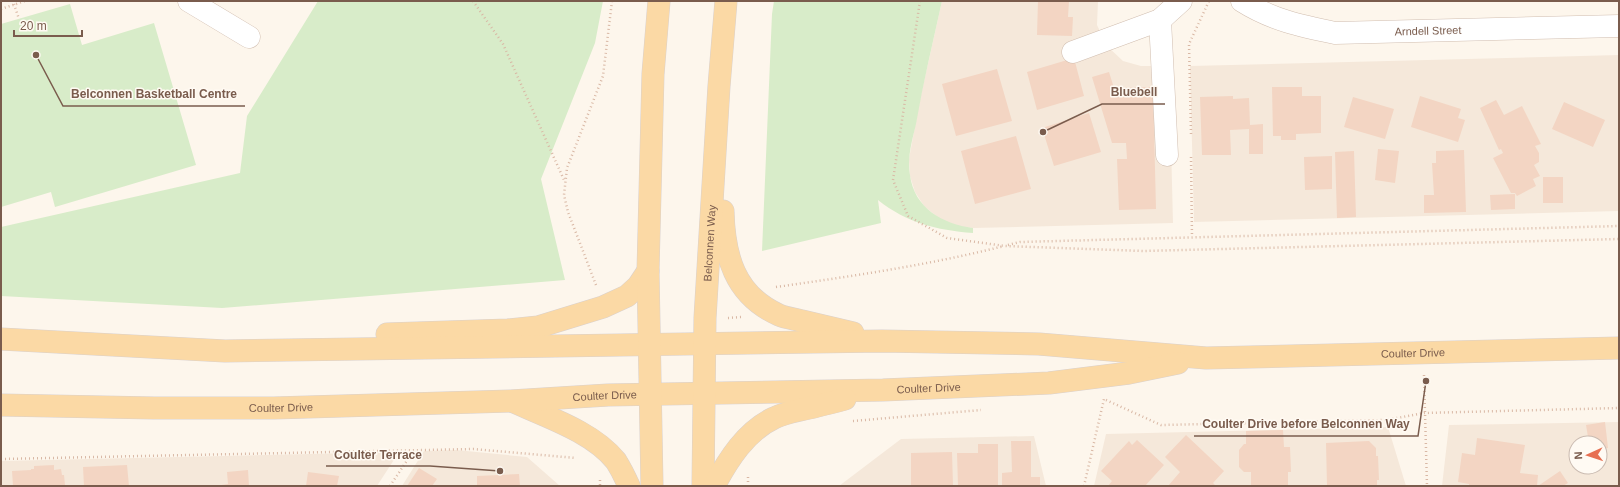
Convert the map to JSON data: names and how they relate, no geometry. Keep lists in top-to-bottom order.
{
  "streets": {
    "main road": ["Belconnen Way", "Coulter Drive"],
    "street": ["Arndell Street"]
  },
  "crossings": [
    ["Belconnen Way", "Coulter Drive"]
  ],
  "places": [
    "Belconnen Basketball Centre",
    "Bluebell",
    "Coulter Drive before Belconnen Way",
    "Coulter Terrace"
  ],
  "scale_bar": "20 m",
  "north": "left"
}
